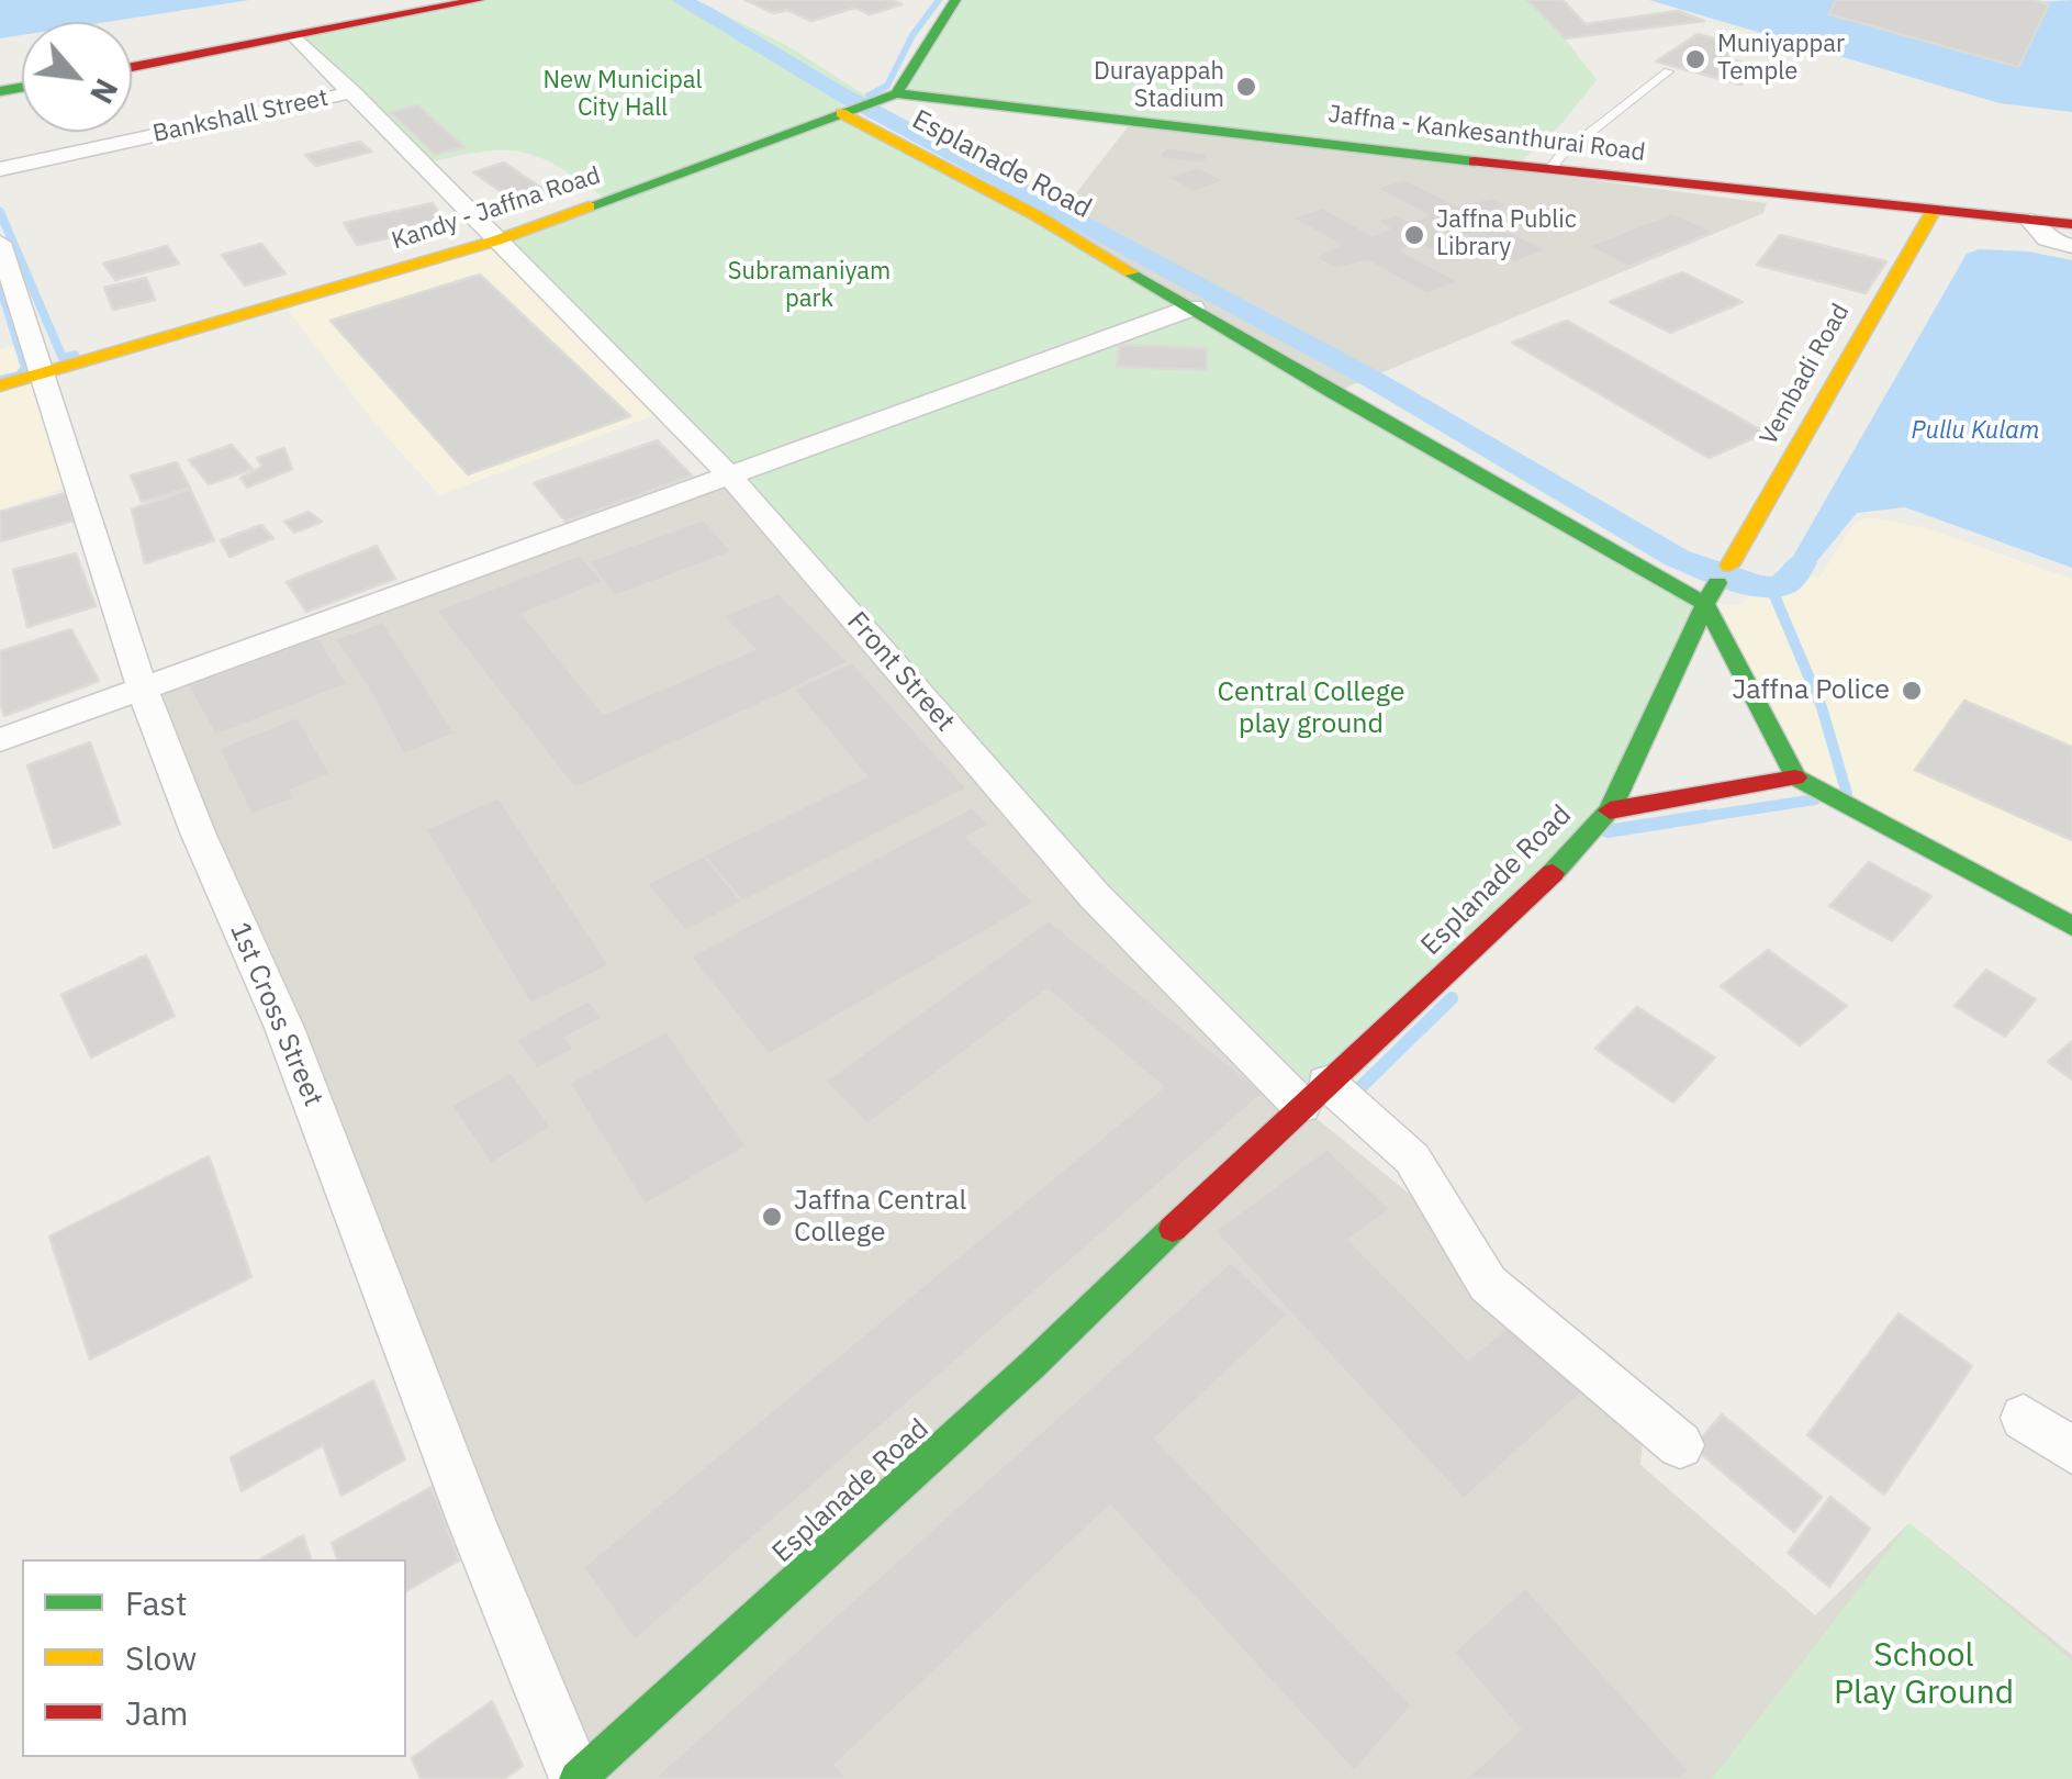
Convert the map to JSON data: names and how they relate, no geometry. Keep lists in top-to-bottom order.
{
  "streets": {
    "main road": [
      "Jaffna - Kankesanthurai Road",
      "Esplanade Road",
      "Kandy - Jaffna Road",
      "Vembadi Road"
    ],
    "street": ["Bankshall Street", "Front Street", "1st Cross Street"]
  },
  "crossings": [
    ["Jaffna - Kankesanthurai Road", "Kandy - Jaffna Road"],
    ["Jaffna - Kankesanthurai Road", "Vembadi Road"],
    ["Esplanade Road", "Kandy - Jaffna Road"],
    ["Esplanade Road", "Vembadi Road"],
    ["Esplanade Road", "Front Street"],
    ["Esplanade Road", "1st Cross Street"],
    ["Kandy - Jaffna Road", "Front Street"],
    ["Kandy - Jaffna Road", "1st Cross Street"]
  ],
  "water": ["Pullu Kulam"],
  "parks": [
    "New Municipal City Hall",
    "Subramaniyam park",
    "Central College play ground",
    "School Play Ground"
  ],
  "places": [
    "Muniyappar Temple",
    "Durayappah Stadium",
    "Jaffna Public Library",
    "Jaffna Police",
    "Jaffna Central College"
  ],
  "legend": ["Fast", "Slow", "Jam"],
  "north": "bottom right"
}
